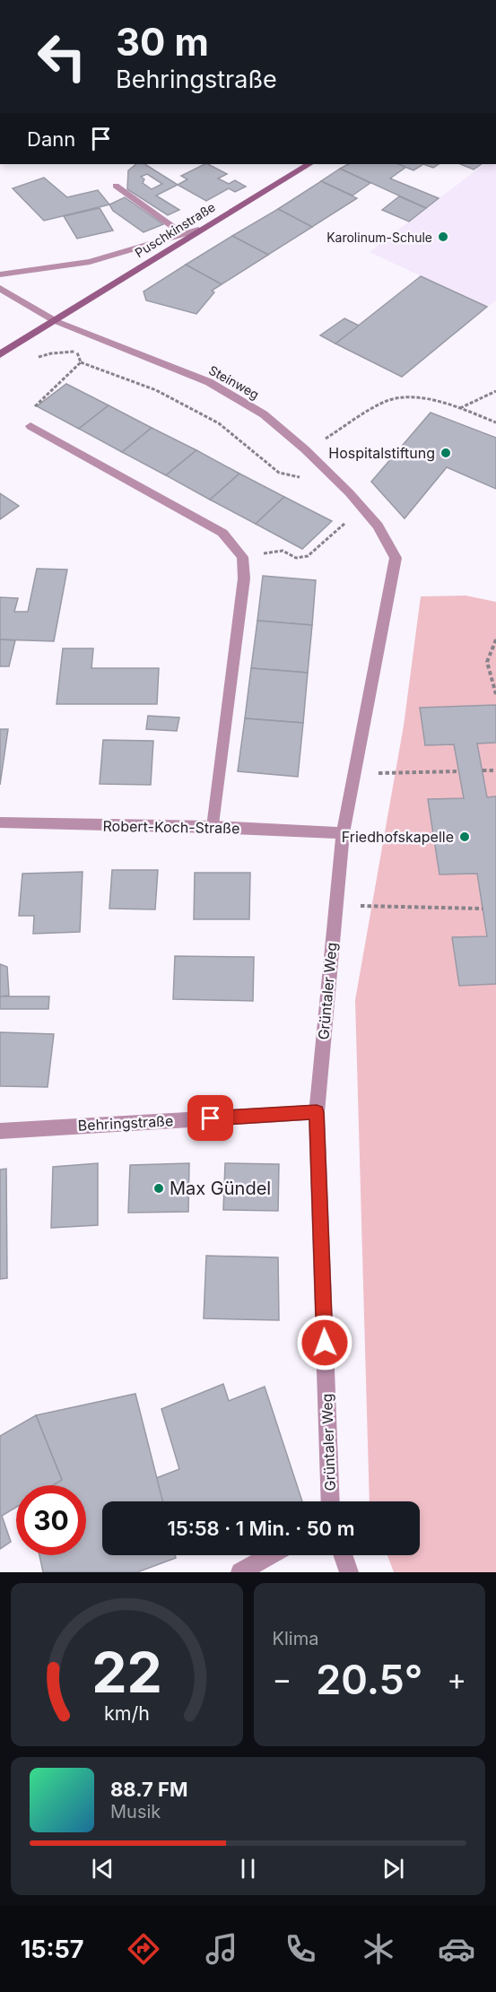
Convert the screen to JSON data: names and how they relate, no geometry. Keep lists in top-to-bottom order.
{
  "streets": {
    "main road": ["Puschkinstraße"],
    "street": [
      "Steinweg",
      "Robert-Koch-Straße",
      "Grüntaler Weg",
      "Behringstraße"
    ]
  },
  "crossings": [
    ["Puschkinstraße", "Steinweg"],
    ["Steinweg", "Grüntaler Weg"],
    ["Robert-Koch-Straße", "Grüntaler Weg"],
    ["Grüntaler Weg", "Behringstraße"]
  ],
  "places": [
    "Karolinum-Schule",
    "Hospitalstiftung",
    "Friedhofskapelle",
    "Max Gündel"
  ],
  "page": {
    "turn": ["30 m", "Behringstraße"],
    "then": "Dann",
    "limit": "30",
    "trip": "15:58 · 1 Min. · 50 m",
    "tile": "Klima",
    "heat": ["−", "20.5°", "+"],
    "song": ["88.7 FM", "Musik"],
    "tabs": "15:57",
    "gauge": ["22", "km/h"]
  }
}
